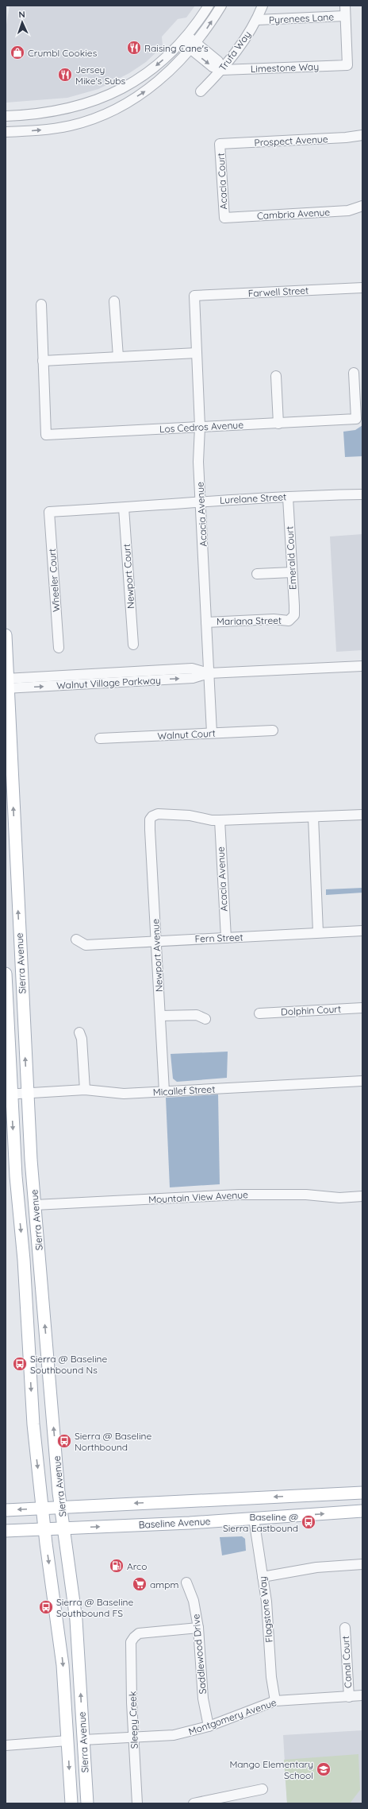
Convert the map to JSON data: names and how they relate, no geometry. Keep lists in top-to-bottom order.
{
  "streets": {
    "main road": ["Sierra Avenue", "Baseline Avenue"],
    "street": [
      "Pyrenees Lane",
      "Trufa Way",
      "Limestone Way",
      "Prospect Avenue",
      "Acacia Court",
      "Cambria Avenue",
      "Farwell Street",
      "Los Cedros Avenue",
      "Lurelane Street",
      "Acacia Avenue",
      "Emerald Court",
      "Newport Court",
      "Wheeler Court",
      "Mariana Street",
      "Walnut Village Parkway",
      "Walnut Court",
      "Fern Street",
      "Newport Avenue",
      "Dolphin Court",
      "Micallef Street",
      "Mountain View Avenue",
      "Flagstone Way",
      "Saddlewood Drive",
      "Canal Court",
      "Montgomery Avenue",
      "Sleepy Creek"
    ]
  },
  "crossings": [
    ["Pyrenees Lane", "Trufa Way"],
    ["Pyrenees Lane", "Limestone Way"],
    ["Trufa Way", "Limestone Way"],
    ["Prospect Avenue", "Acacia Court"],
    ["Acacia Court", "Cambria Avenue"],
    ["Farwell Street", "Acacia Avenue"],
    ["Los Cedros Avenue", "Acacia Avenue"],
    ["Lurelane Street", "Acacia Avenue"],
    ["Lurelane Street", "Emerald Court"],
    ["Lurelane Street", "Newport Court"],
    ["Lurelane Street", "Wheeler Court"],
    ["Acacia Avenue", "Mariana Street"],
    ["Acacia Avenue", "Walnut Village Parkway"],
    ["Acacia Avenue", "Walnut Court"],
    ["Acacia Avenue", "Fern Street"],
    ["Acacia Avenue", "Newport Avenue"],
    ["Emerald Court", "Mariana Street"],
    ["Walnut Village Parkway", "Sierra Avenue"],
    ["Fern Street", "Newport Avenue"],
    ["Newport Avenue", "Micallef Street"],
    ["Sierra Avenue", "Micallef Street"],
    ["Sierra Avenue", "Mountain View Avenue"],
    ["Sierra Avenue", "Baseline Avenue"],
    ["Sierra Avenue", "Montgomery Avenue"],
    ["Baseline Avenue", "Flagstone Way"],
    ["Flagstone Way", "Montgomery Avenue"],
    ["Saddlewood Drive", "Montgomery Avenue"],
    ["Saddlewood Drive", "Sleepy Creek"],
    ["Canal Court", "Montgomery Avenue"],
    ["Montgomery Avenue", "Sleepy Creek"]
  ],
  "places": {
    "restaurant": ["Raising Cane's", "Jersey Mike's Subs"],
    "shop": ["Crumbl Cookies"],
    "bus stop": [
      "Sierra @ Baseline Southbound Ns",
      "Sierra @ Baseline Northbound",
      "Baseline @ Sierra Eastbound",
      "Sierra @ Baseline Southbound FS"
    ],
    "fuel station": ["Arco"],
    "supermarket": ["ampm"],
    "school or university": ["Mango Elementary School"]
  },
  "north": "top"
}
